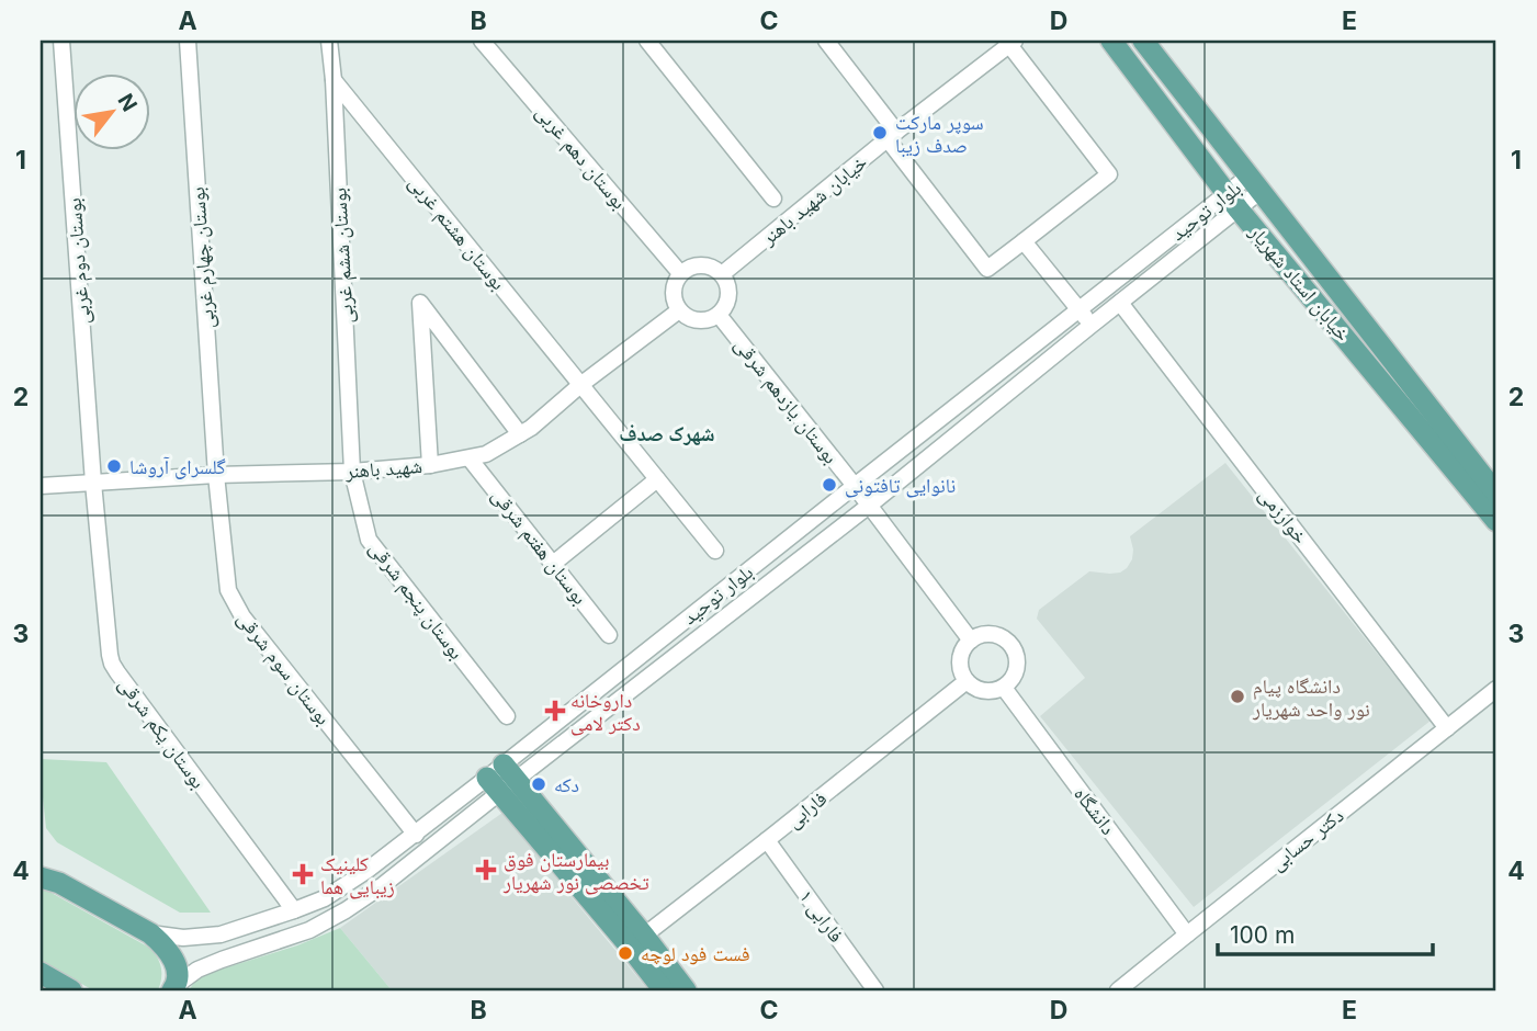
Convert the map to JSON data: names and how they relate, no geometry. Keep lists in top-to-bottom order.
{
  "streets": {
    "main road": ["خیابان استاد شهریار"],
    "street": [
      "بوستان دهم غربی",
      "خیابان شهید باهنر",
      "بلوار توحید",
      "بوستان هشتم غربی",
      "بوستان ششم غربی",
      "بوستان چهارم غربی",
      "بوستان دوم غربی",
      "بوستان یازدهم شرقی",
      "شهید باهنر",
      "خوارزمی",
      "بوستان هفتم شرقی",
      "بوستان پنجم شرقی",
      "بوستان سوم شرقی",
      "بوستان یکم شرقی",
      "فارابی",
      "دانشگاه",
      "دکتر حسابی",
      "فارابی ۱"
    ]
  },
  "crossings": [
    ["بوستان دهم غربی", "خیابان شهید باهنر"],
    ["بوستان دهم غربی", "بوستان یازدهم شرقی"],
    ["بوستان دهم غربی", "شهید باهنر"],
    ["خیابان شهید باهنر", "بوستان یازدهم شرقی"],
    ["خیابان شهید باهنر", "شهید باهنر"],
    ["بلوار توحید", "خیابان استاد شهریار"],
    ["بلوار توحید", "بوستان یازدهم شرقی"],
    ["بلوار توحید", "خوارزمی"],
    ["بلوار توحید", "بوستان سوم شرقی"],
    ["بلوار توحید", "بوستان یکم شرقی"],
    ["بوستان هشتم غربی", "بوستان ششم غربی"],
    ["بوستان هشتم غربی", "شهید باهنر"],
    ["بوستان ششم غربی", "شهید باهنر"],
    ["بوستان ششم غربی", "بوستان پنجم شرقی"],
    ["بوستان چهارم غربی", "شهید باهنر"],
    ["بوستان چهارم غربی", "بوستان سوم شرقی"],
    ["بوستان دوم غربی", "شهید باهنر"],
    ["بوستان دوم غربی", "بوستان یکم شرقی"],
    ["بوستان یازدهم شرقی", "شهید باهنر"],
    ["شهید باهنر", "بوستان هفتم شرقی"],
    ["شهید باهنر", "بوستان پنجم شرقی"],
    ["شهید باهنر", "بوستان سوم شرقی"],
    ["شهید باهنر", "بوستان یکم شرقی"],
    ["خوارزمی", "دکتر حسابی"],
    ["فارابی", "دانشگاه"],
    ["فارابی", "فارابی ۱"],
    ["دانشگاه", "دکتر حسابی"]
  ],
  "districts": ["شهرک صدف"],
  "places": {
    "other": [
      "سوپر مارکت صدف زیبا",
      "گلسرای آروشا",
      "نانوایی تافتونی",
      "دانشگاه پیام نور واحد شهریار",
      "دکه",
      "فست فود لوچه"
    ],
    "health": ["داروخانه دکتر لامی", "بیمارستان فوق تخصصی نور شهریار", "کلینیک زیبایی هما"]
  },
  "scale_bar": "100 m",
  "north": "top right",
  "grid": {
    "columns": [
      "A",
      "B",
      "C",
      "D",
      "E"
    ],
    "rows": [
      "1",
      "2",
      "3",
      "4"
    ]
  }
}
